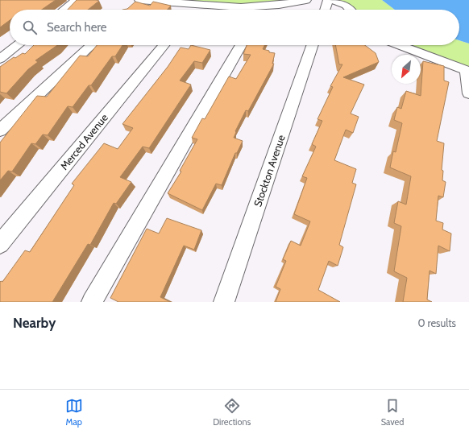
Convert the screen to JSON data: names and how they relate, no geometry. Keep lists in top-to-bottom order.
{
  "streets": {
    "street": ["Merced Avenue", "Stockton Avenue"]
  },
  "north": "bottom left",
  "page": {
    "search": "Search here",
    "heading": ["Nearby", "0 results"],
    "nav": ["Map", "Directions", "Saved"]
  }
}
